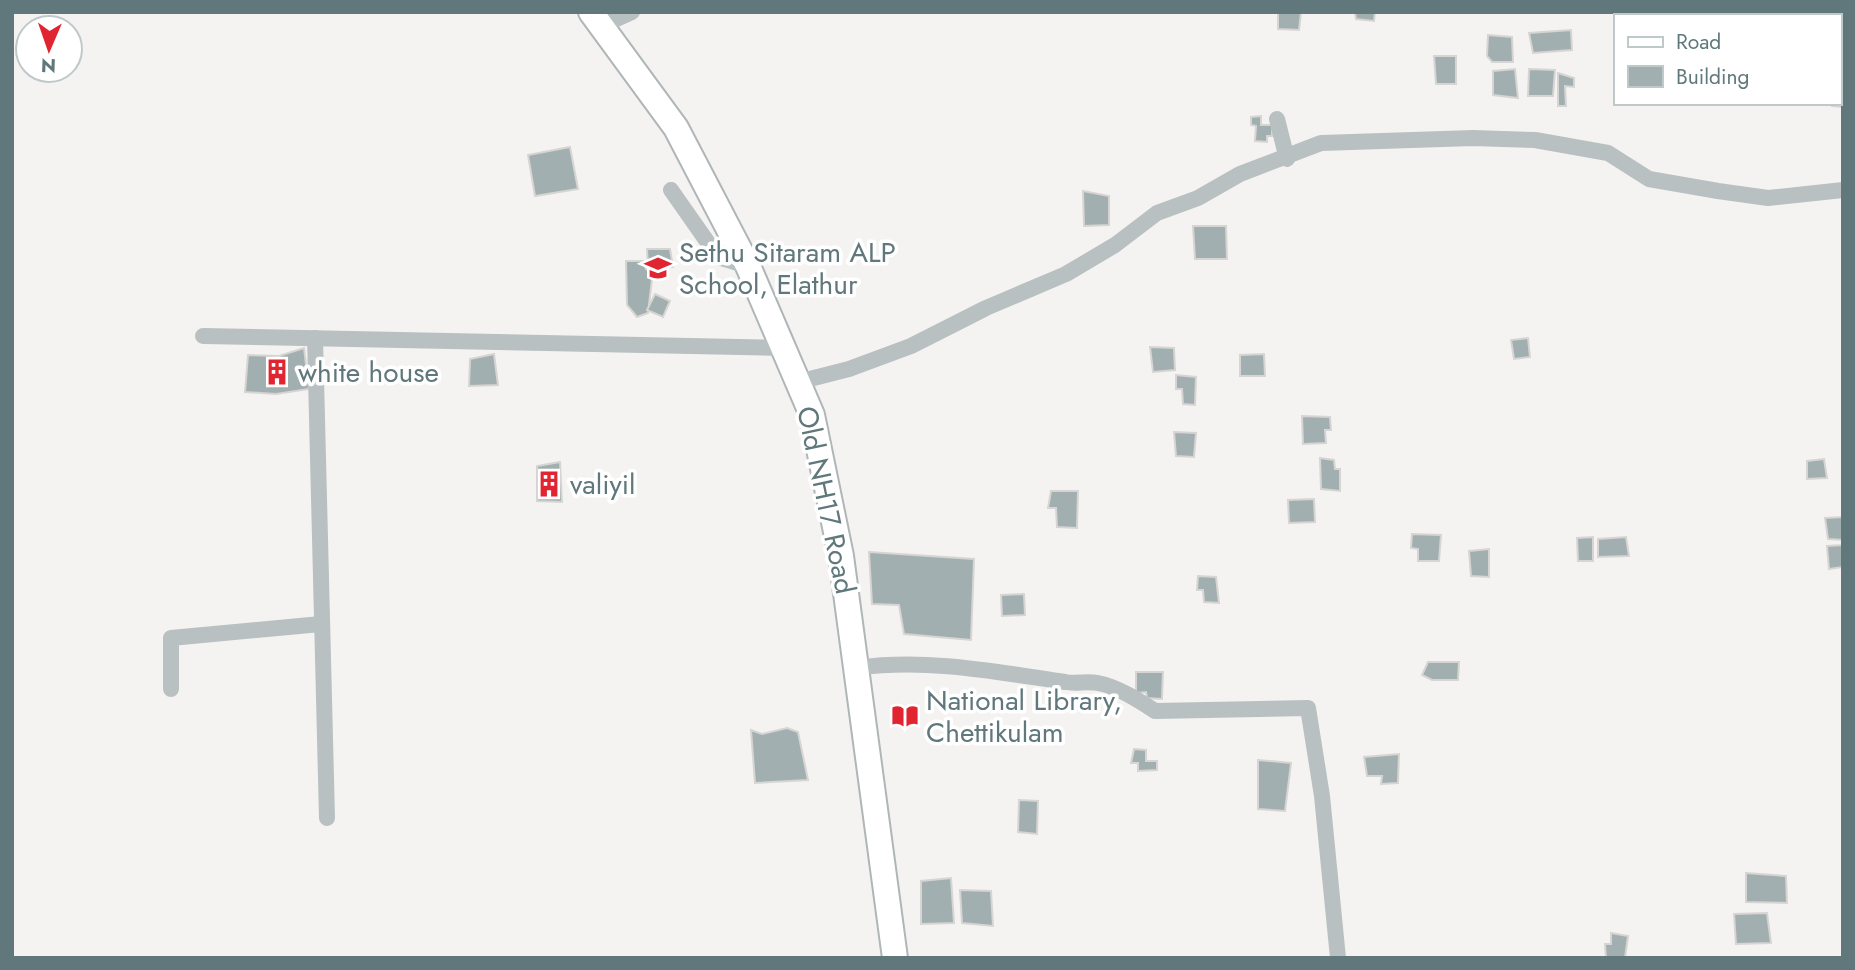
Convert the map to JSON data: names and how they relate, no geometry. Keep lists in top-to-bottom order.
{
  "streets": {
    "main road": ["Old NH17 Road"]
  },
  "places": {
    "school or university": ["Sethu Sitaram ALP School, Elathur"],
    "building": ["white house", "valiyil"],
    "library": ["National Library, Chettikulam"]
  },
  "legend": ["Road", "Building"],
  "north": "bottom"
}
